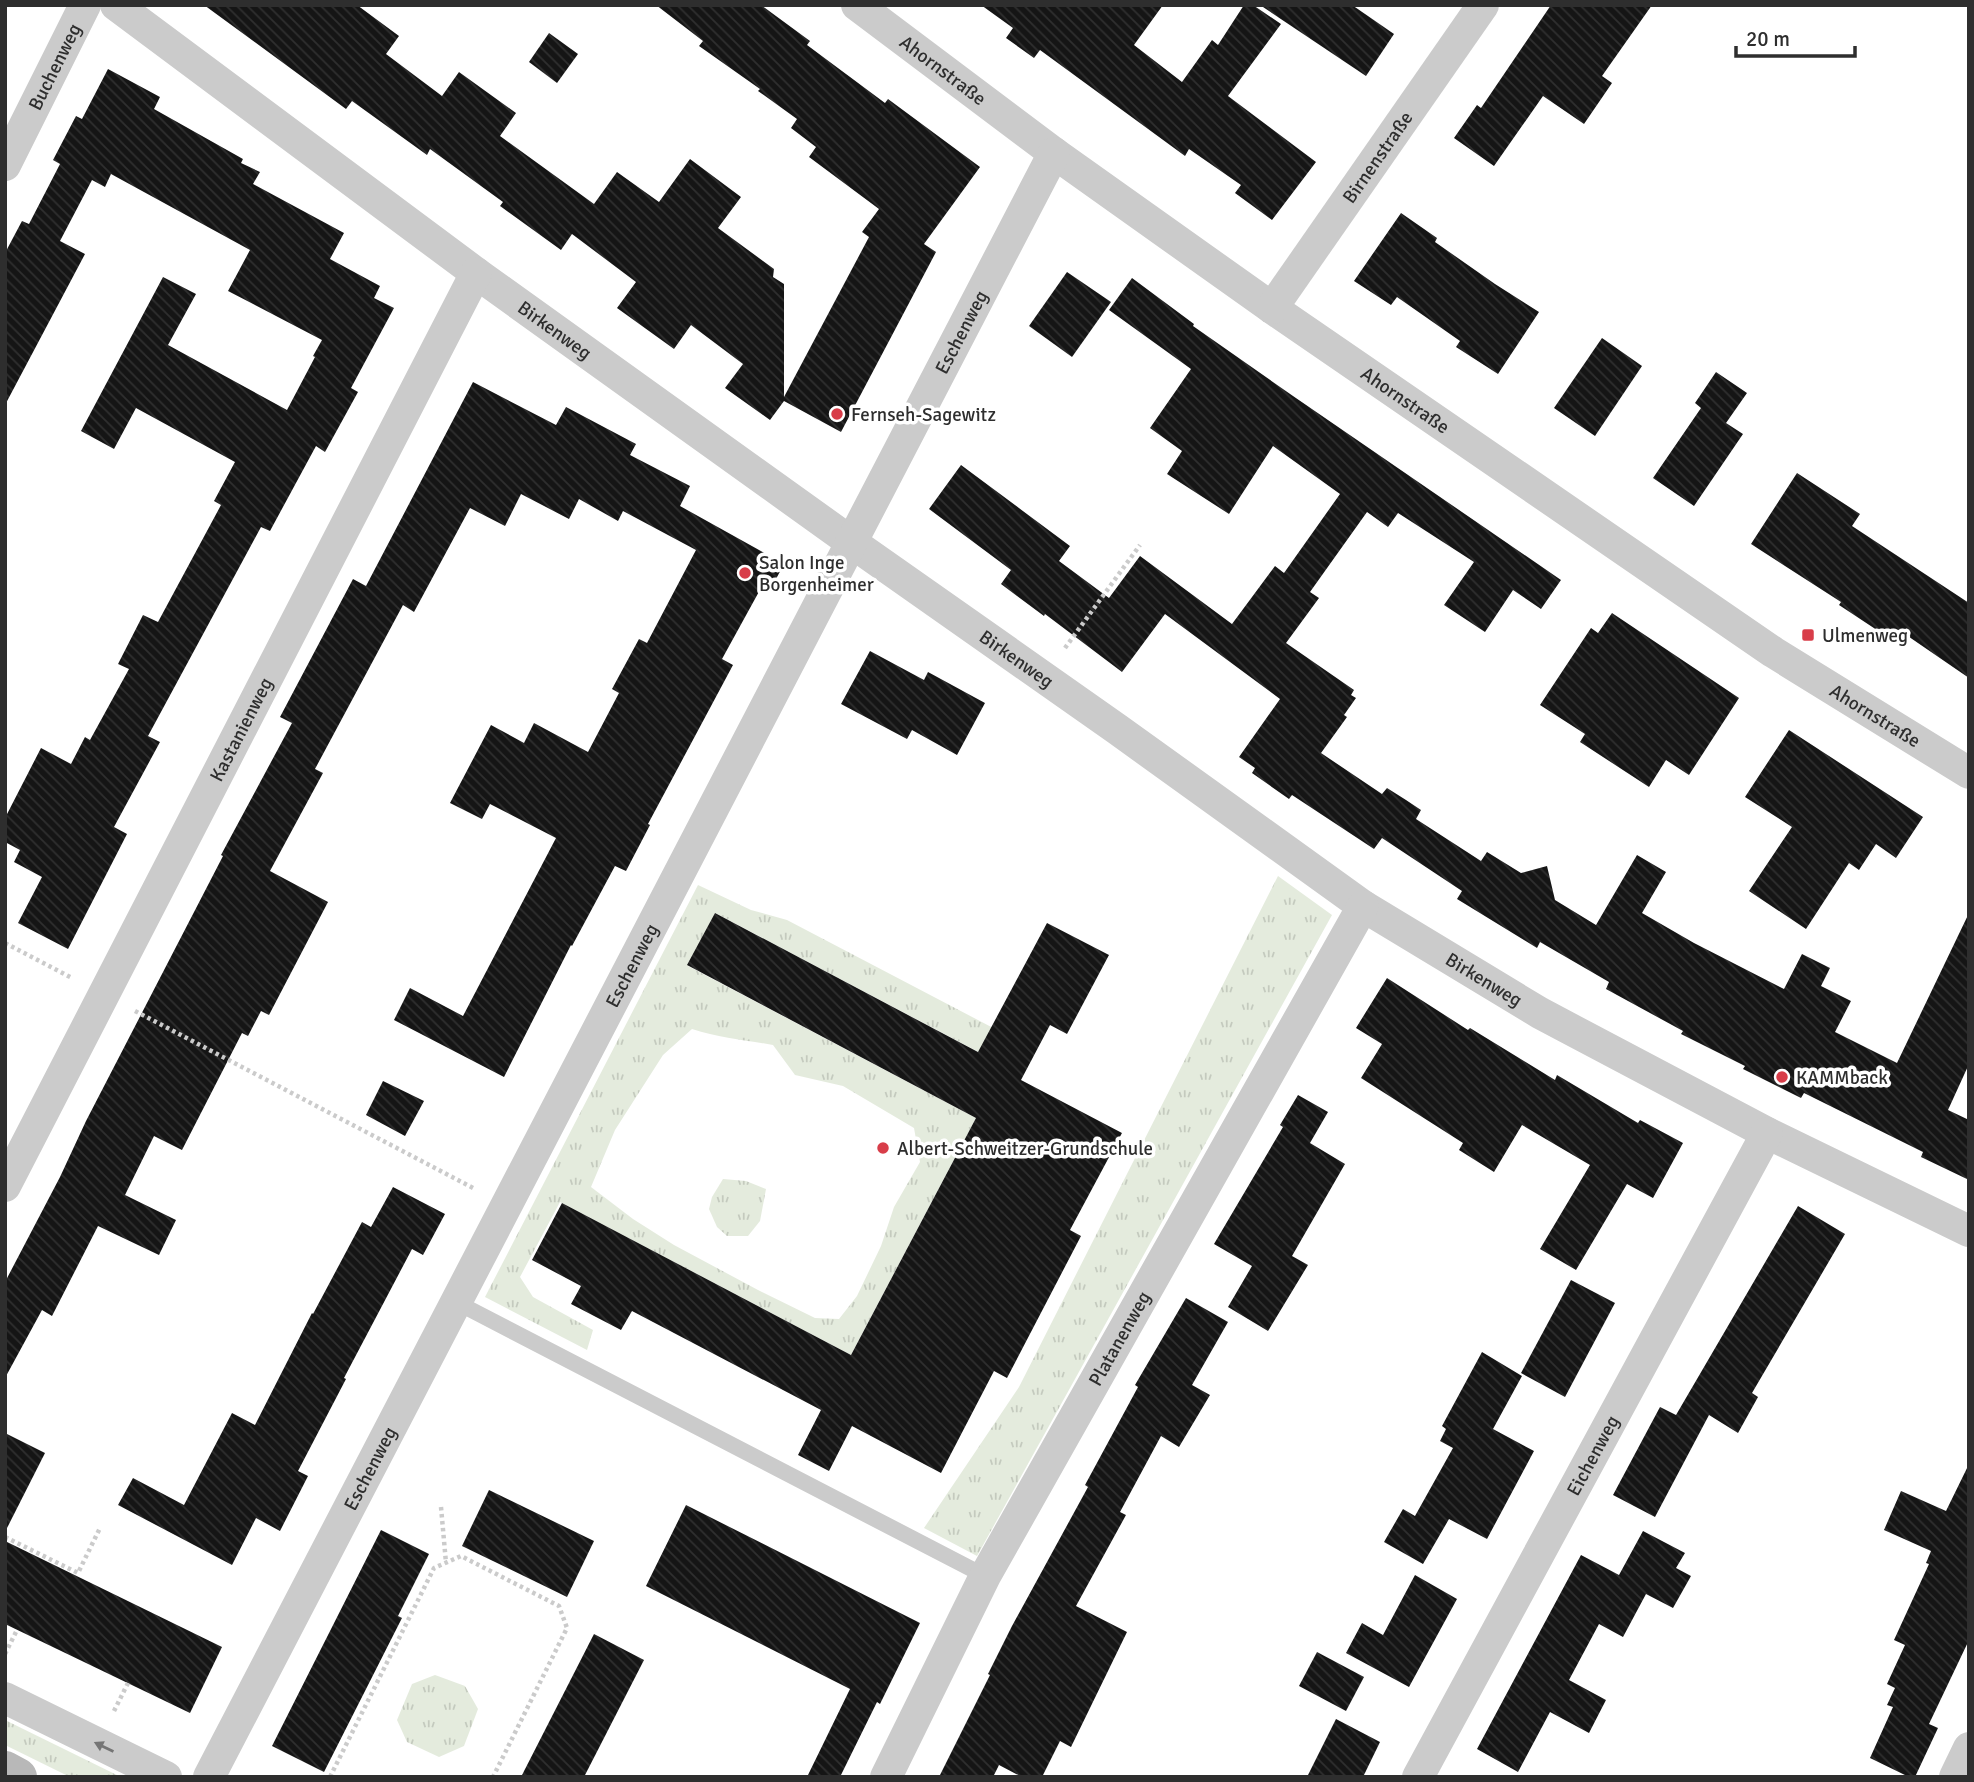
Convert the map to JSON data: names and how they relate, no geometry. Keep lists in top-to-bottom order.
{
  "streets": {
    "street": [
      "Buchenweg",
      "Ahornstraße",
      "Birnenstraße",
      "Birkenweg",
      "Eschenweg",
      "Kastanienweg",
      "Platanenweg",
      "Eichenweg"
    ]
  },
  "crossings": [
    ["Ahornstraße", "Birnenstraße"],
    ["Ahornstraße", "Eschenweg"],
    ["Birkenweg", "Eschenweg"],
    ["Birkenweg", "Kastanienweg"],
    ["Birkenweg", "Platanenweg"],
    ["Birkenweg", "Eichenweg"]
  ],
  "places": {
    "other": [
      "Fernseh-Sagewitz",
      "Salon Inge Borgenheimer",
      "KAMMback",
      "Albert-Schweitzer-Grundschule"
    ],
    "transit": ["Ulmenweg"]
  },
  "scale_bar": "20 m"
}
